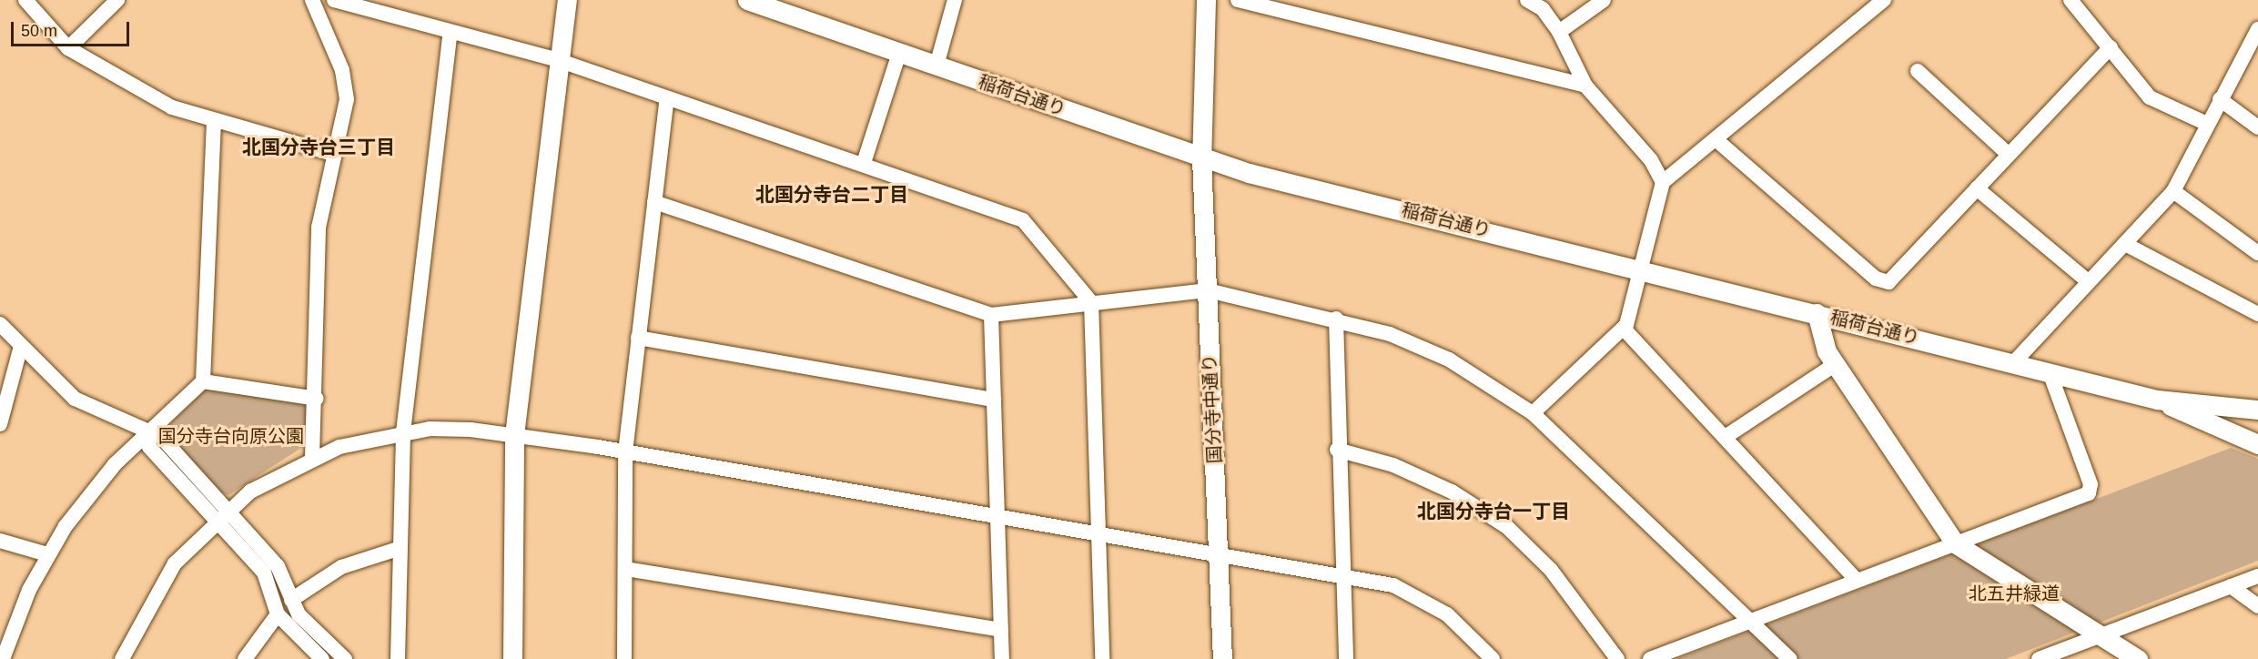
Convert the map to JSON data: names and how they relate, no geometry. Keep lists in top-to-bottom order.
{
  "streets": {
    "street": ["稲荷台通り", "国分寺中通り"]
  },
  "crossings": [
    ["稲荷台通り", "国分寺中通り"]
  ],
  "districts": ["北国分寺台三丁目", "北国分寺台二丁目", "北国分寺台一丁目"],
  "parks": ["国分寺台向原公園", "北五井緑道"],
  "scale_bar": "50 m"
}
